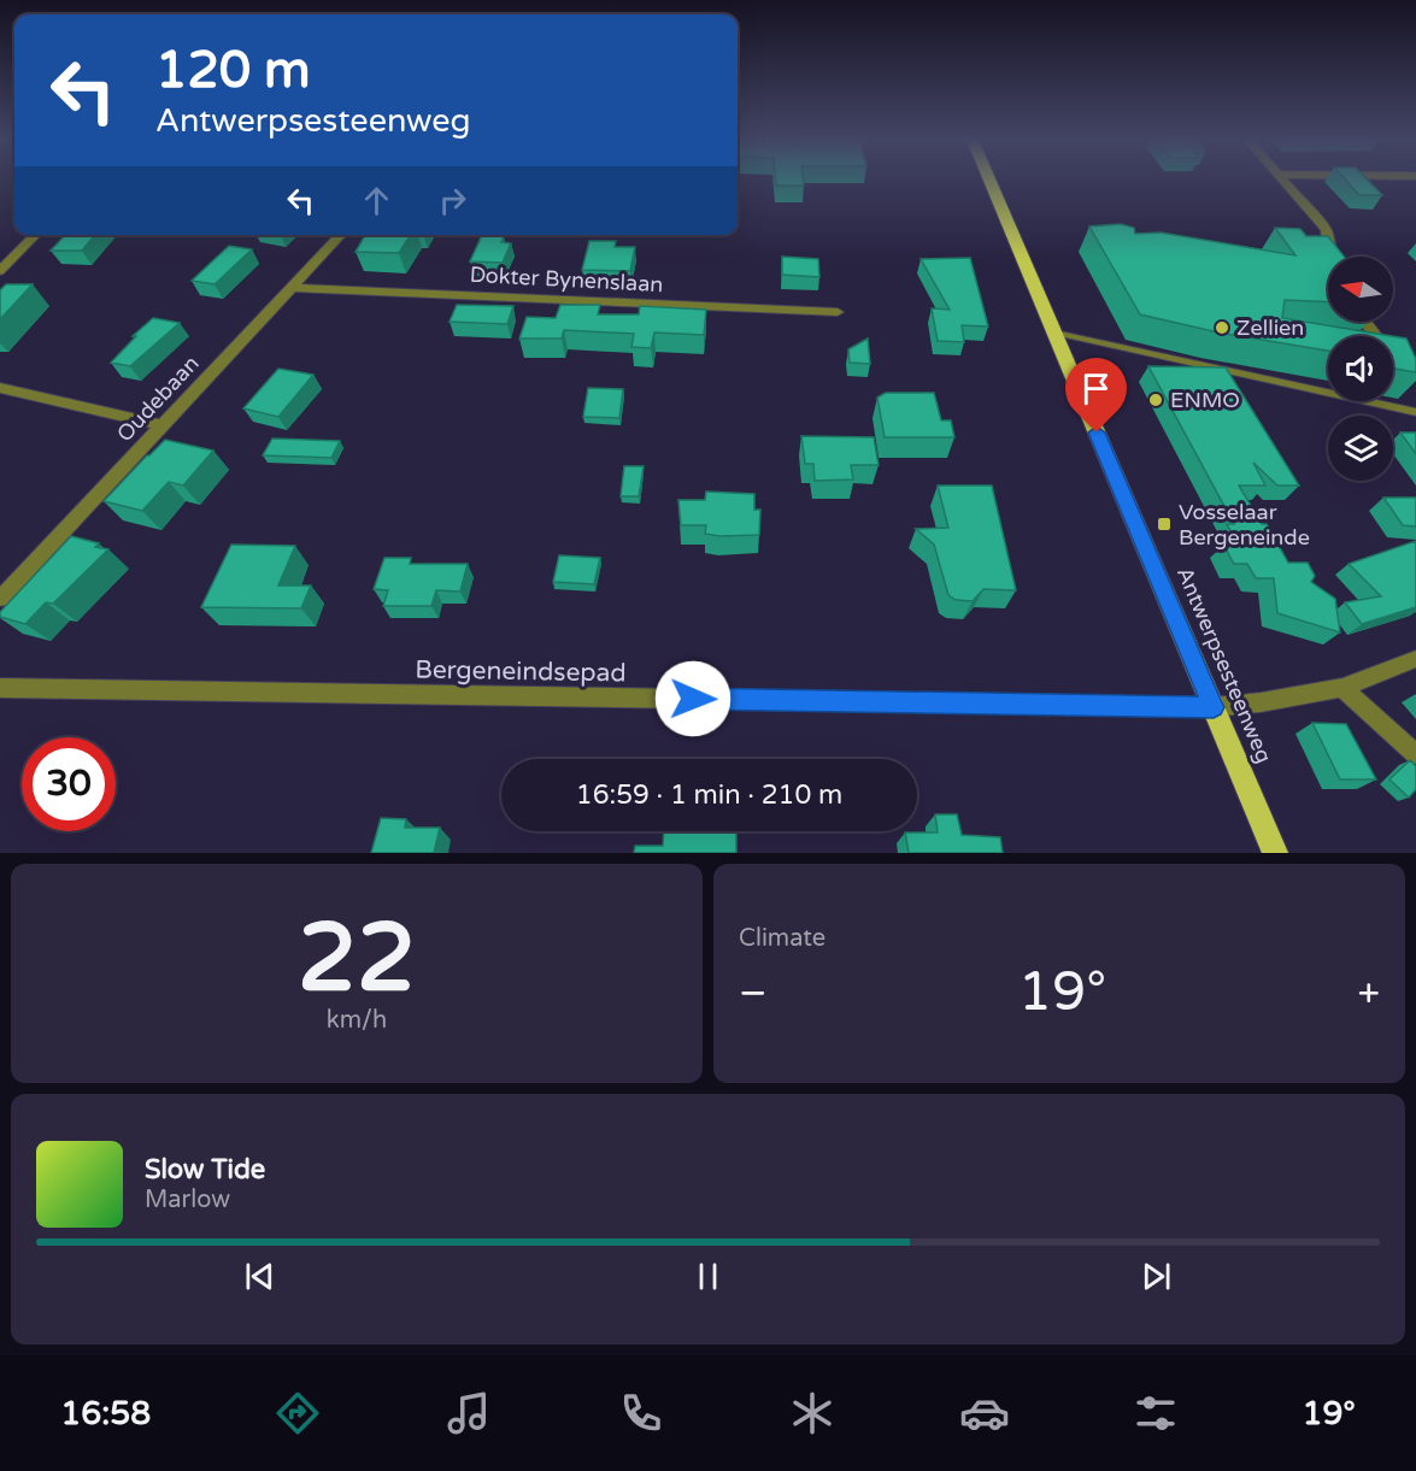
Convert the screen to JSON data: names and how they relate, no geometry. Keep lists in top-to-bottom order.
{
  "streets": {
    "main road": ["Antwerpsesteenweg"],
    "street": ["Dokter Bynenslaan", "Oudebaan", "Bergeneindsepad"]
  },
  "crossings": [
    ["Dokter Bynenslaan", "Oudebaan"],
    ["Antwerpsesteenweg", "Bergeneindsepad"]
  ],
  "places": {
    "other": ["Zellien", "ENMO"],
    "transit": ["Vosselaar Bergeneinde"]
  },
  "north": "left",
  "page": {
    "turn": ["120 m", "Antwerpsesteenweg"],
    "limit": "30",
    "trip": "16:59 · 1 min · 210 m",
    "tile": [
      ["22", "km/h"],
      "Climate"
    ],
    "heat": ["−", "19°", "+"],
    "song": ["Slow Tide", "Marlow"],
    "tabs": ["16:58", "19°"]
  }
}
